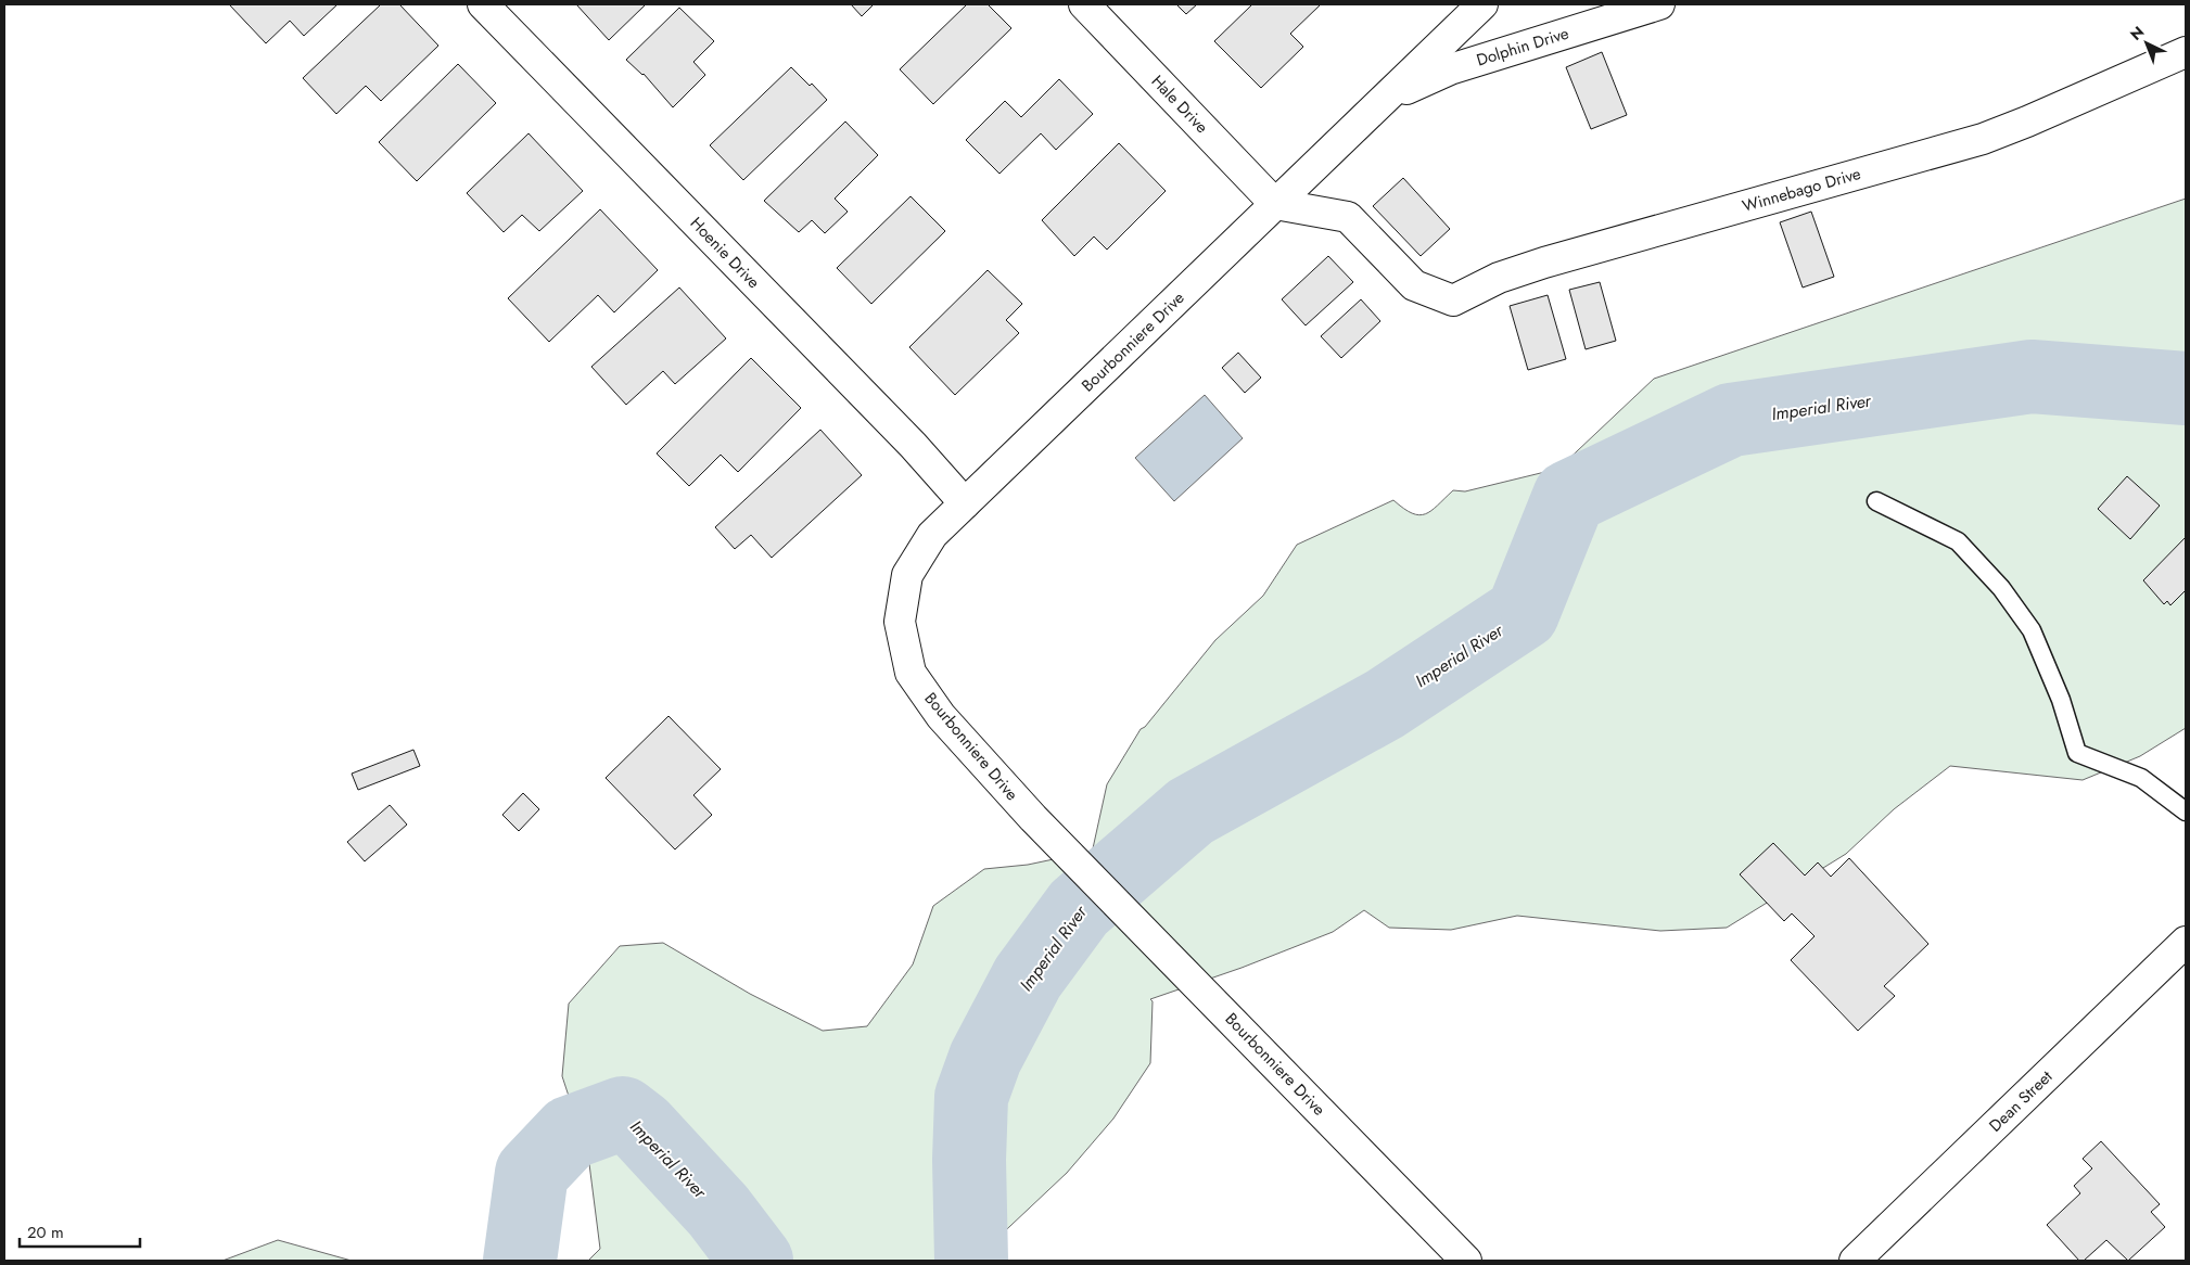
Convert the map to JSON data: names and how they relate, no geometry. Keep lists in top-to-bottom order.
{
  "streets": {
    "street": [
      "Dolphin Drive",
      "Hale Drive",
      "Winnebago Drive",
      "Hoenie Drive",
      "Bourbonniere Drive",
      "Dean Street"
    ]
  },
  "crossings": [
    ["Dolphin Drive", "Bourbonniere Drive"],
    ["Hale Drive", "Winnebago Drive"],
    ["Hale Drive", "Bourbonniere Drive"],
    ["Winnebago Drive", "Bourbonniere Drive"],
    ["Hoenie Drive", "Bourbonniere Drive"]
  ],
  "water": ["Imperial River"],
  "scale_bar": "20 m",
  "north": "top left"
}
